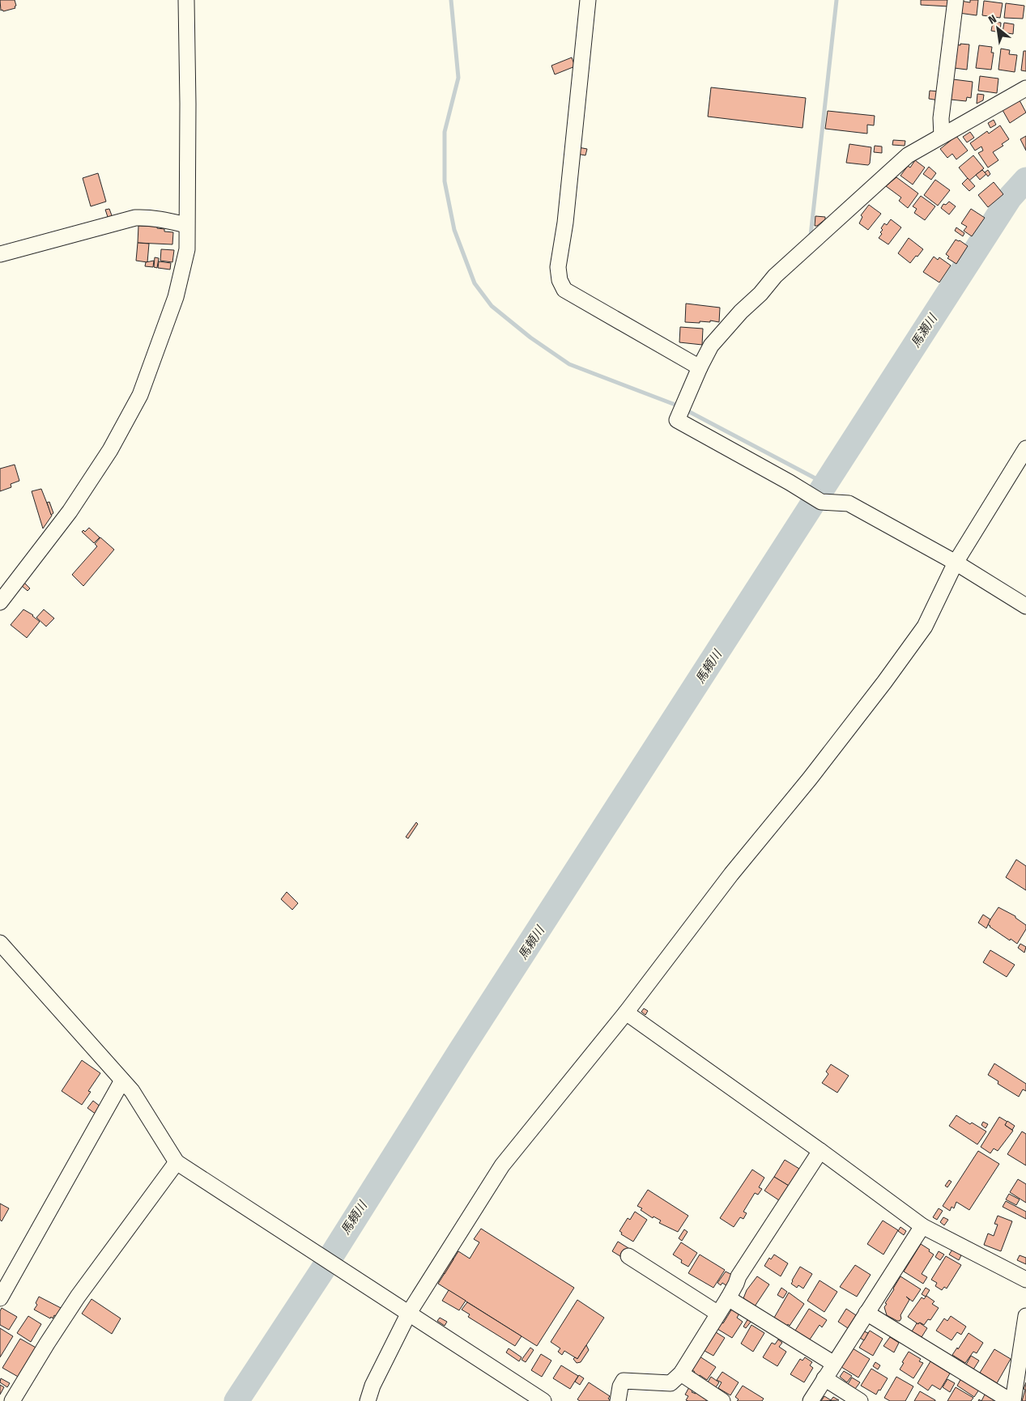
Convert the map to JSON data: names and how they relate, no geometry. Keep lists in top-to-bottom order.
{
  "water": ["馬瀬川", "馬頼川"],
  "north": "top left"
}
